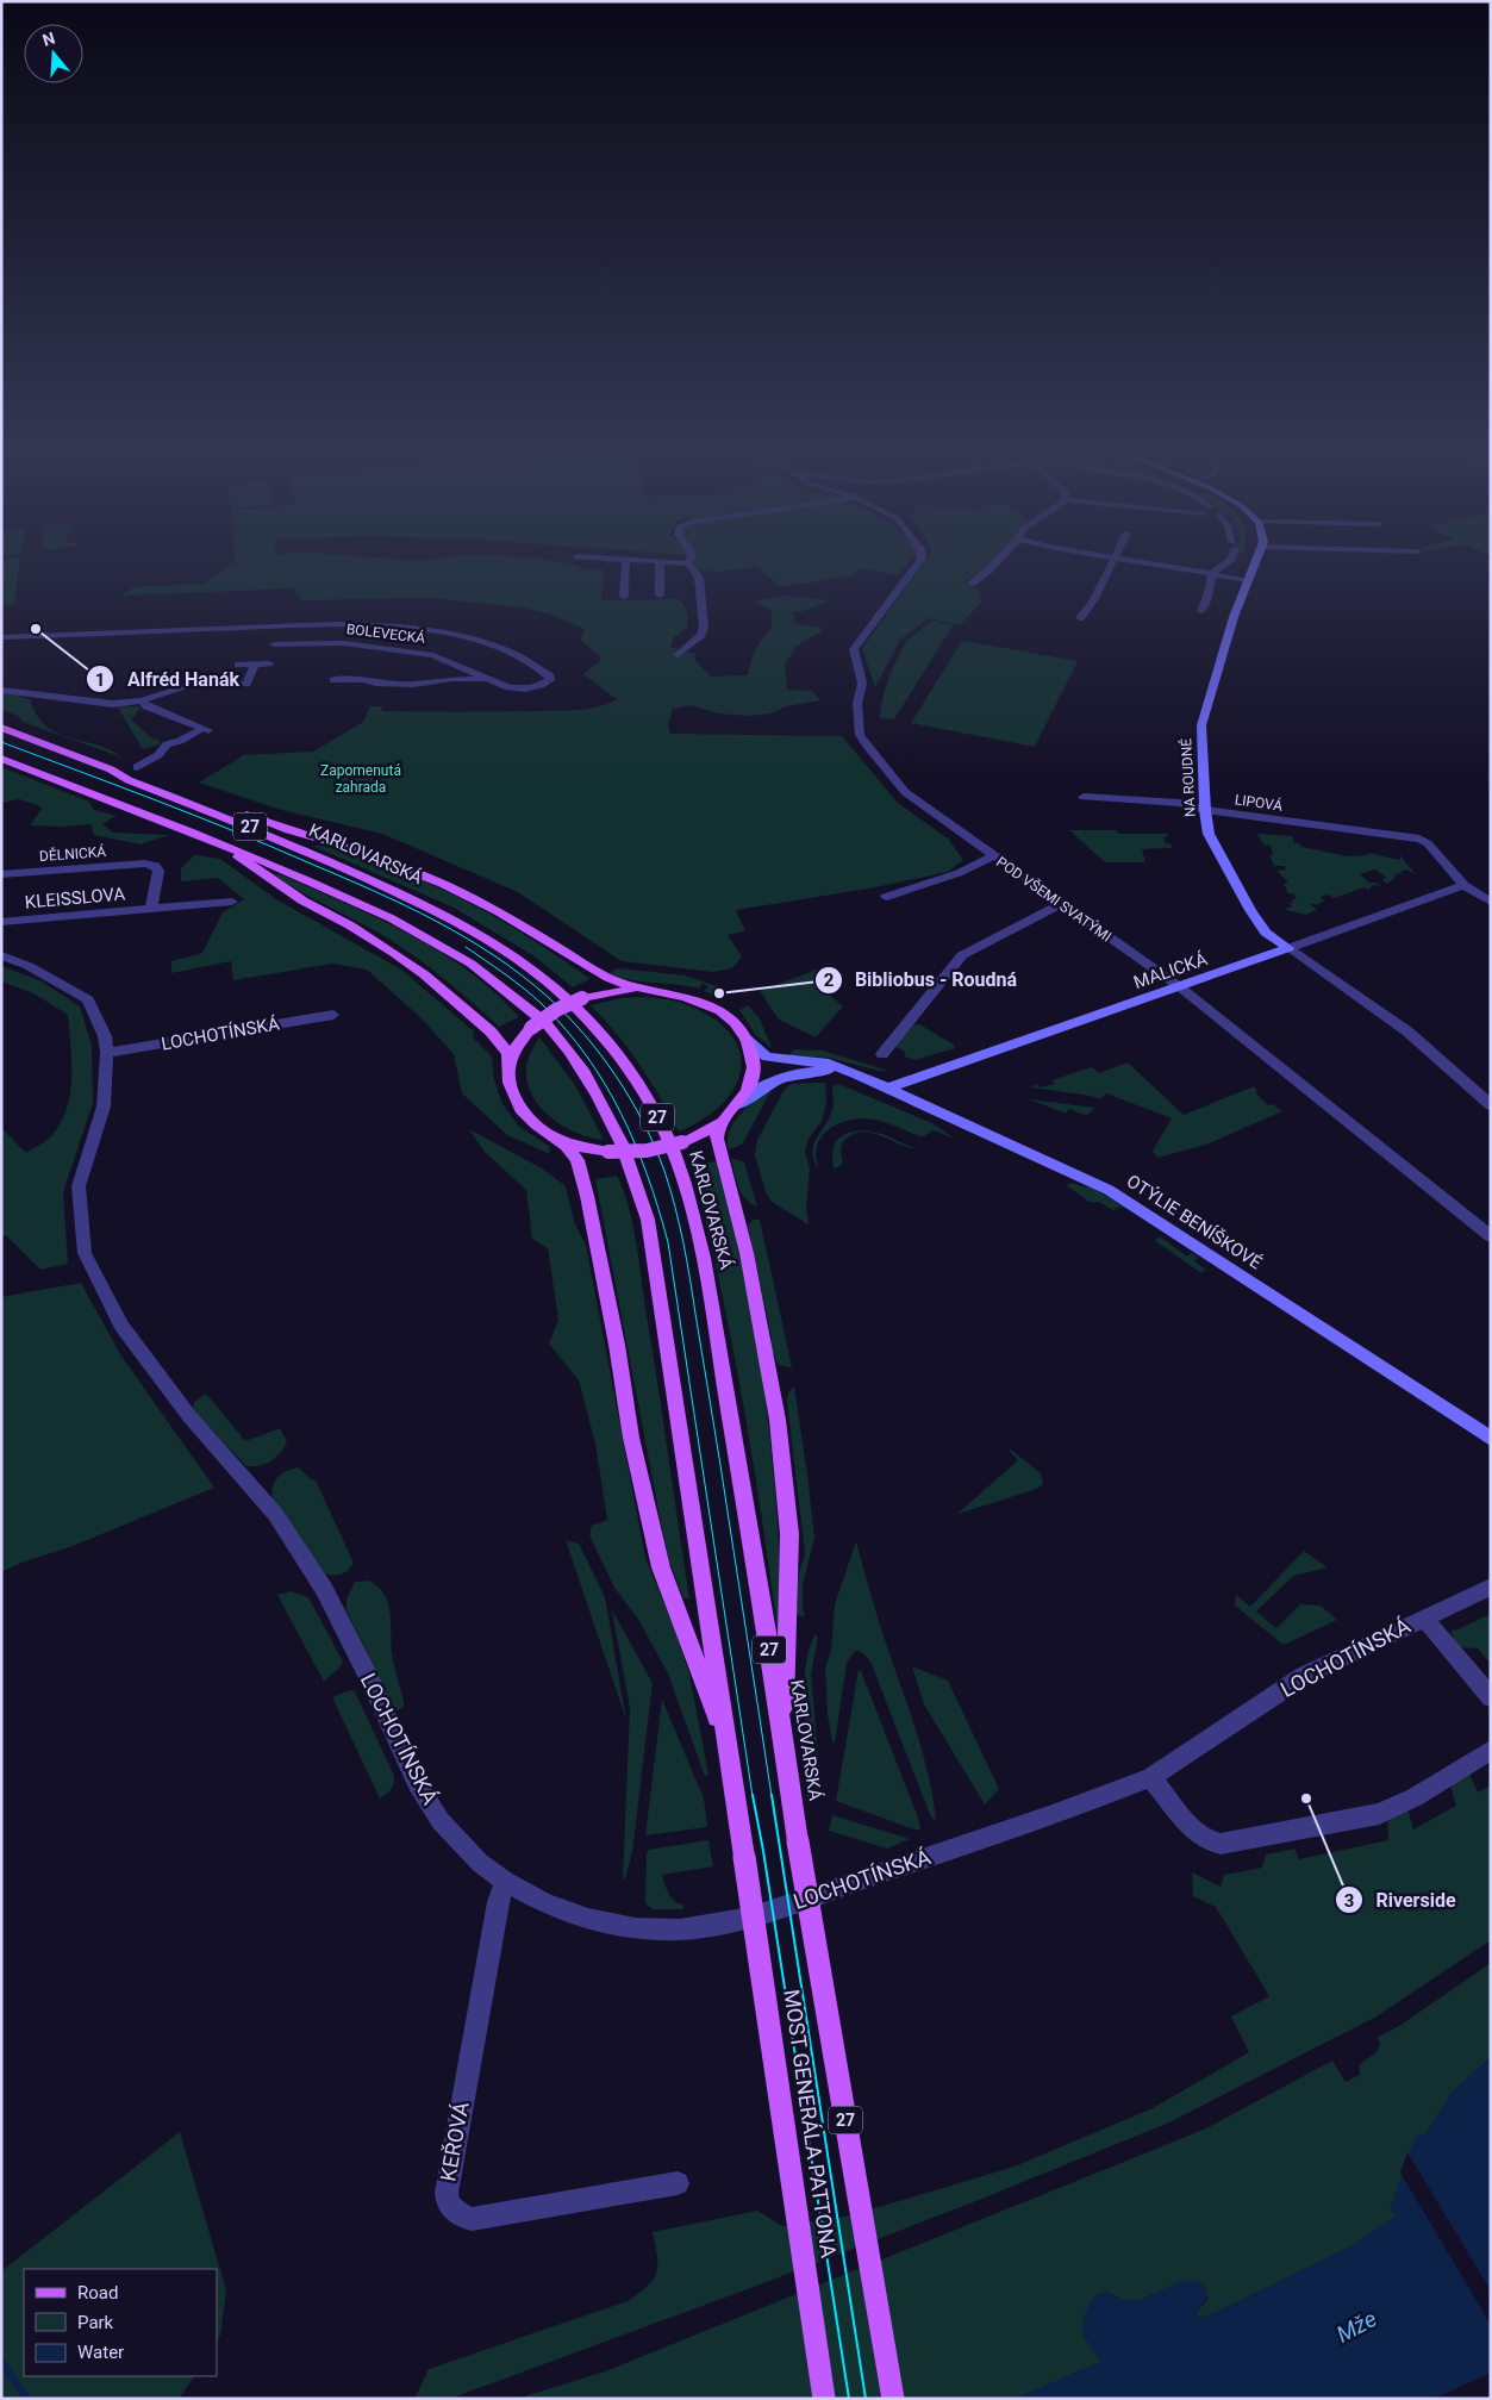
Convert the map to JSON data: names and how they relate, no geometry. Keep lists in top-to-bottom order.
{
  "streets": {
    "main road": ["27", "KARLOVARSKÁ", "MOST GENERÁLA PATTONA"],
    "street": [
      "BOLEVECKÁ",
      "NA ROUDNÉ",
      "LIPOVÁ",
      "DĚLNICKÁ",
      "KLEISSLOVA",
      "POD VŠEMI SVATÝMI",
      "MALICKÁ",
      "LOCHOTÍNSKÁ",
      "OTÝLIE BENÍŠKOVÉ",
      "KEŘOVÁ"
    ]
  },
  "crossings": [
    ["NA ROUDNÉ", "LIPOVÁ"],
    ["NA ROUDNÉ", "MALICKÁ"],
    ["LIPOVÁ", "MALICKÁ"],
    ["27", "MOST GENERÁLA PATTONA"],
    ["DĚLNICKÁ", "KLEISSLOVA"],
    ["KARLOVARSKÁ", "MOST GENERÁLA PATTONA"],
    ["POD VŠEMI SVATÝMI", "MALICKÁ"],
    ["MALICKÁ", "OTÝLIE BENÍŠKOVÉ"],
    ["LOCHOTÍNSKÁ", "KEŘOVÁ"]
  ],
  "water": ["Mže"],
  "parks": ["Zapomenutá zahrada"],
  "places": ["Alfréd Hanák", "Bibliobus - Roudná", "Riverside"],
  "legend": ["Road", "Park", "Water"],
  "north": "top"
}
